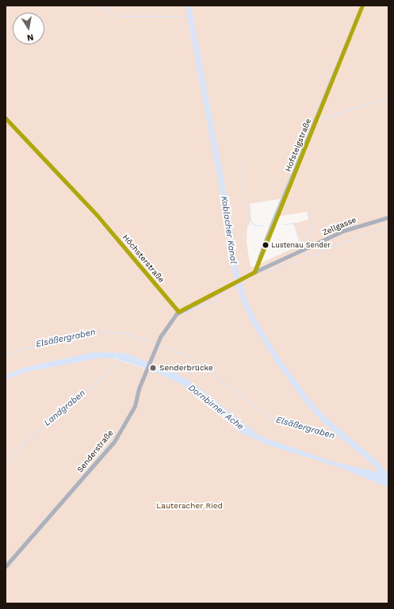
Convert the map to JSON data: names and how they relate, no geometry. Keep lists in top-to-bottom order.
{
  "streets": {
    "main road": ["Zellgasse", "Höchsterstraße", "Senderstraße"],
    "street": ["Hofsteigstraße"]
  },
  "crossings": [
    ["Hofsteigstraße", "Zellgasse"],
    ["Zellgasse", "Höchsterstraße"],
    ["Zellgasse", "Senderstraße"],
    ["Höchsterstraße", "Senderstraße"]
  ],
  "water": [
    "Koblacher Kanal",
    "Elsäßergraben",
    "Dornbirner Ache",
    "Landgraben"
  ],
  "parks": ["Lauteracher Ried"],
  "places": ["Lustenau Sender", "Senderbrücke"],
  "north": "bottom"
}
